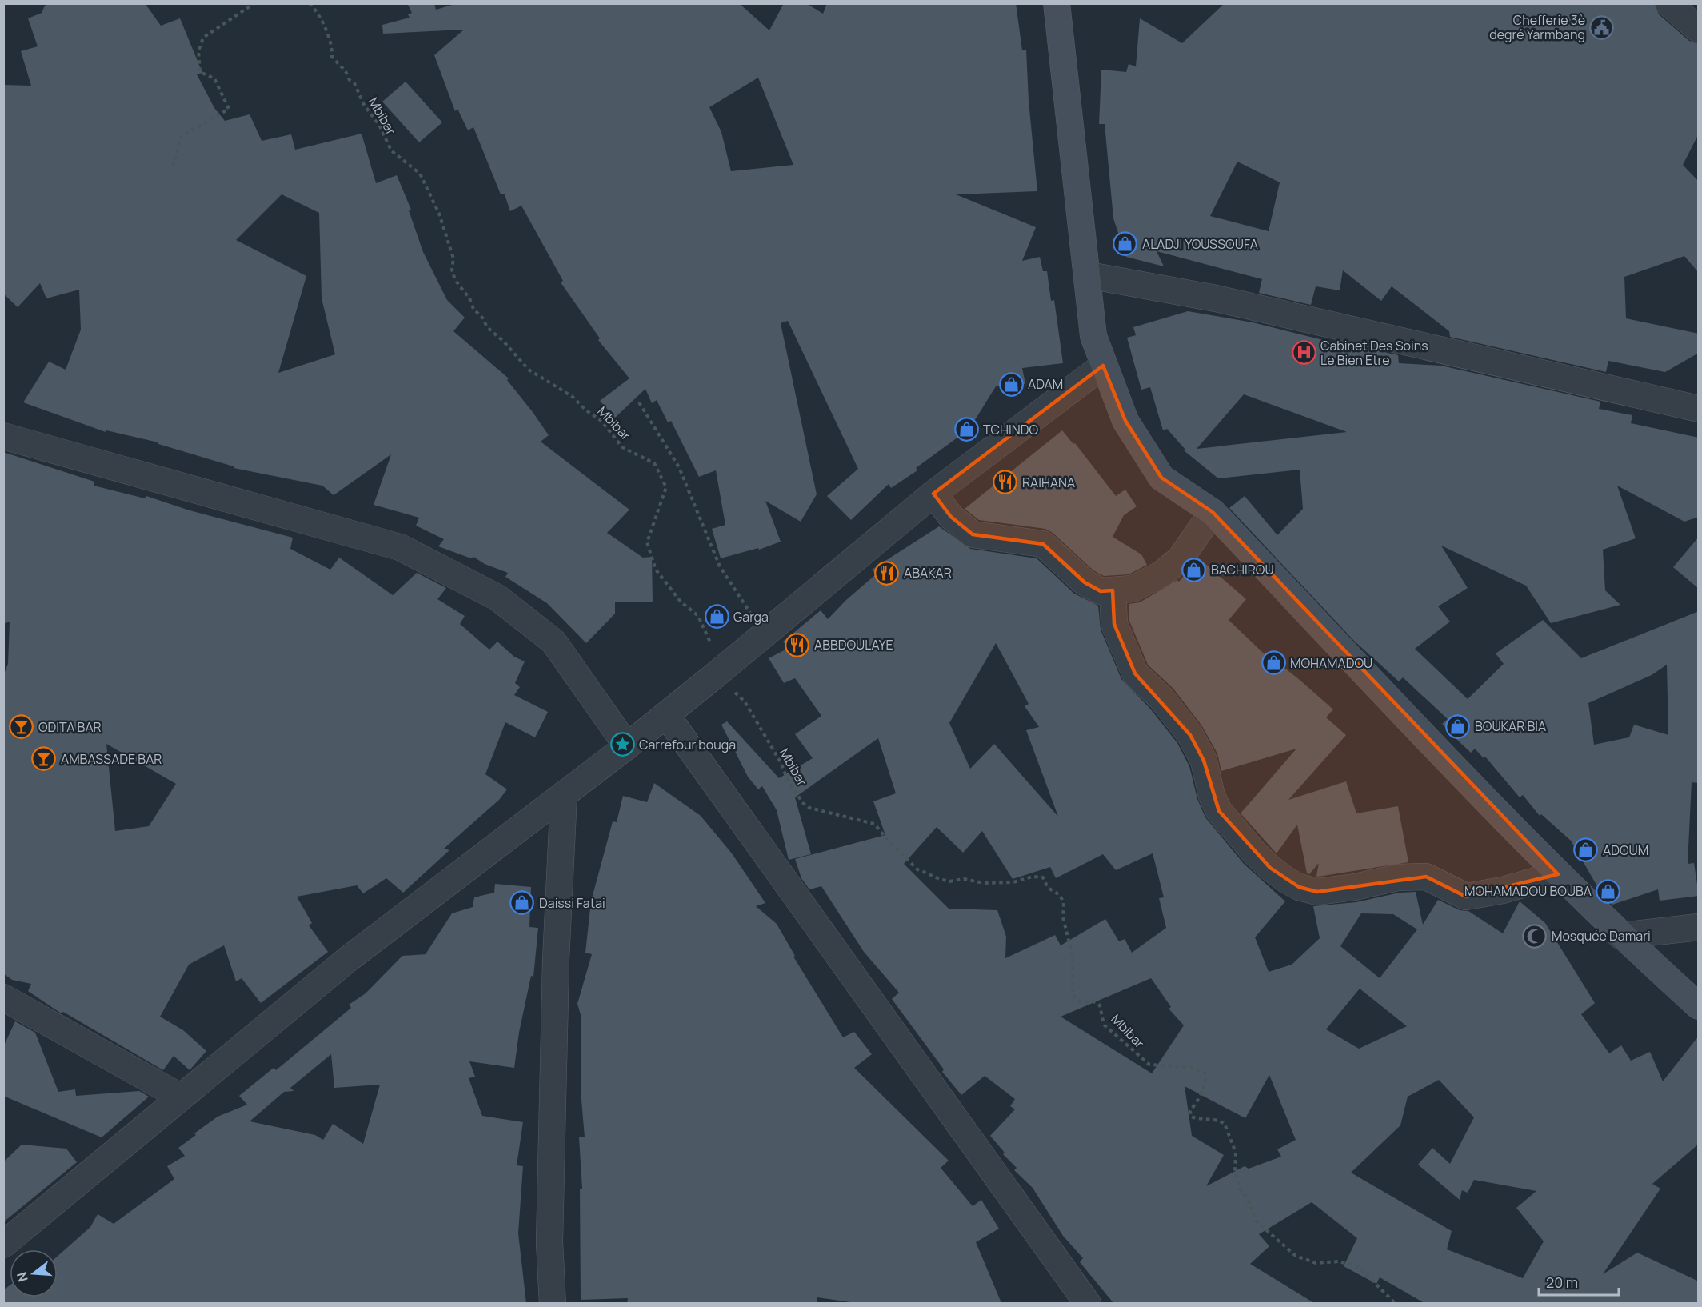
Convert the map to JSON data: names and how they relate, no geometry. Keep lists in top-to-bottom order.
{
  "streets": {
    "path": ["Mbibar"]
  },
  "places": {
    "public building": ["Chefferie 3è degré Yarmbang"],
    "shop": [
      "ALADJI YOUSSOUFA",
      "ADAM",
      "TCHINDO",
      "BACHIROU",
      "Garga",
      "MOHAMADOU",
      "BOUKAR BIA",
      "ADOUM",
      "MOHAMADOU BOUBA",
      "Daissi Fatai"
    ],
    "hospital": ["Cabinet Des Soins Le Bien Etre"],
    "restaurant": ["RAIHANA", "ABAKAR", "ABBDOULAYE"],
    "bar": ["ODITA BAR", "AMBASSADE BAR"],
    "place": ["Carrefour bouga"],
    "mosque": ["Mosquée Damari"]
  },
  "scale_bar": "20 m",
  "north": "left"
}
